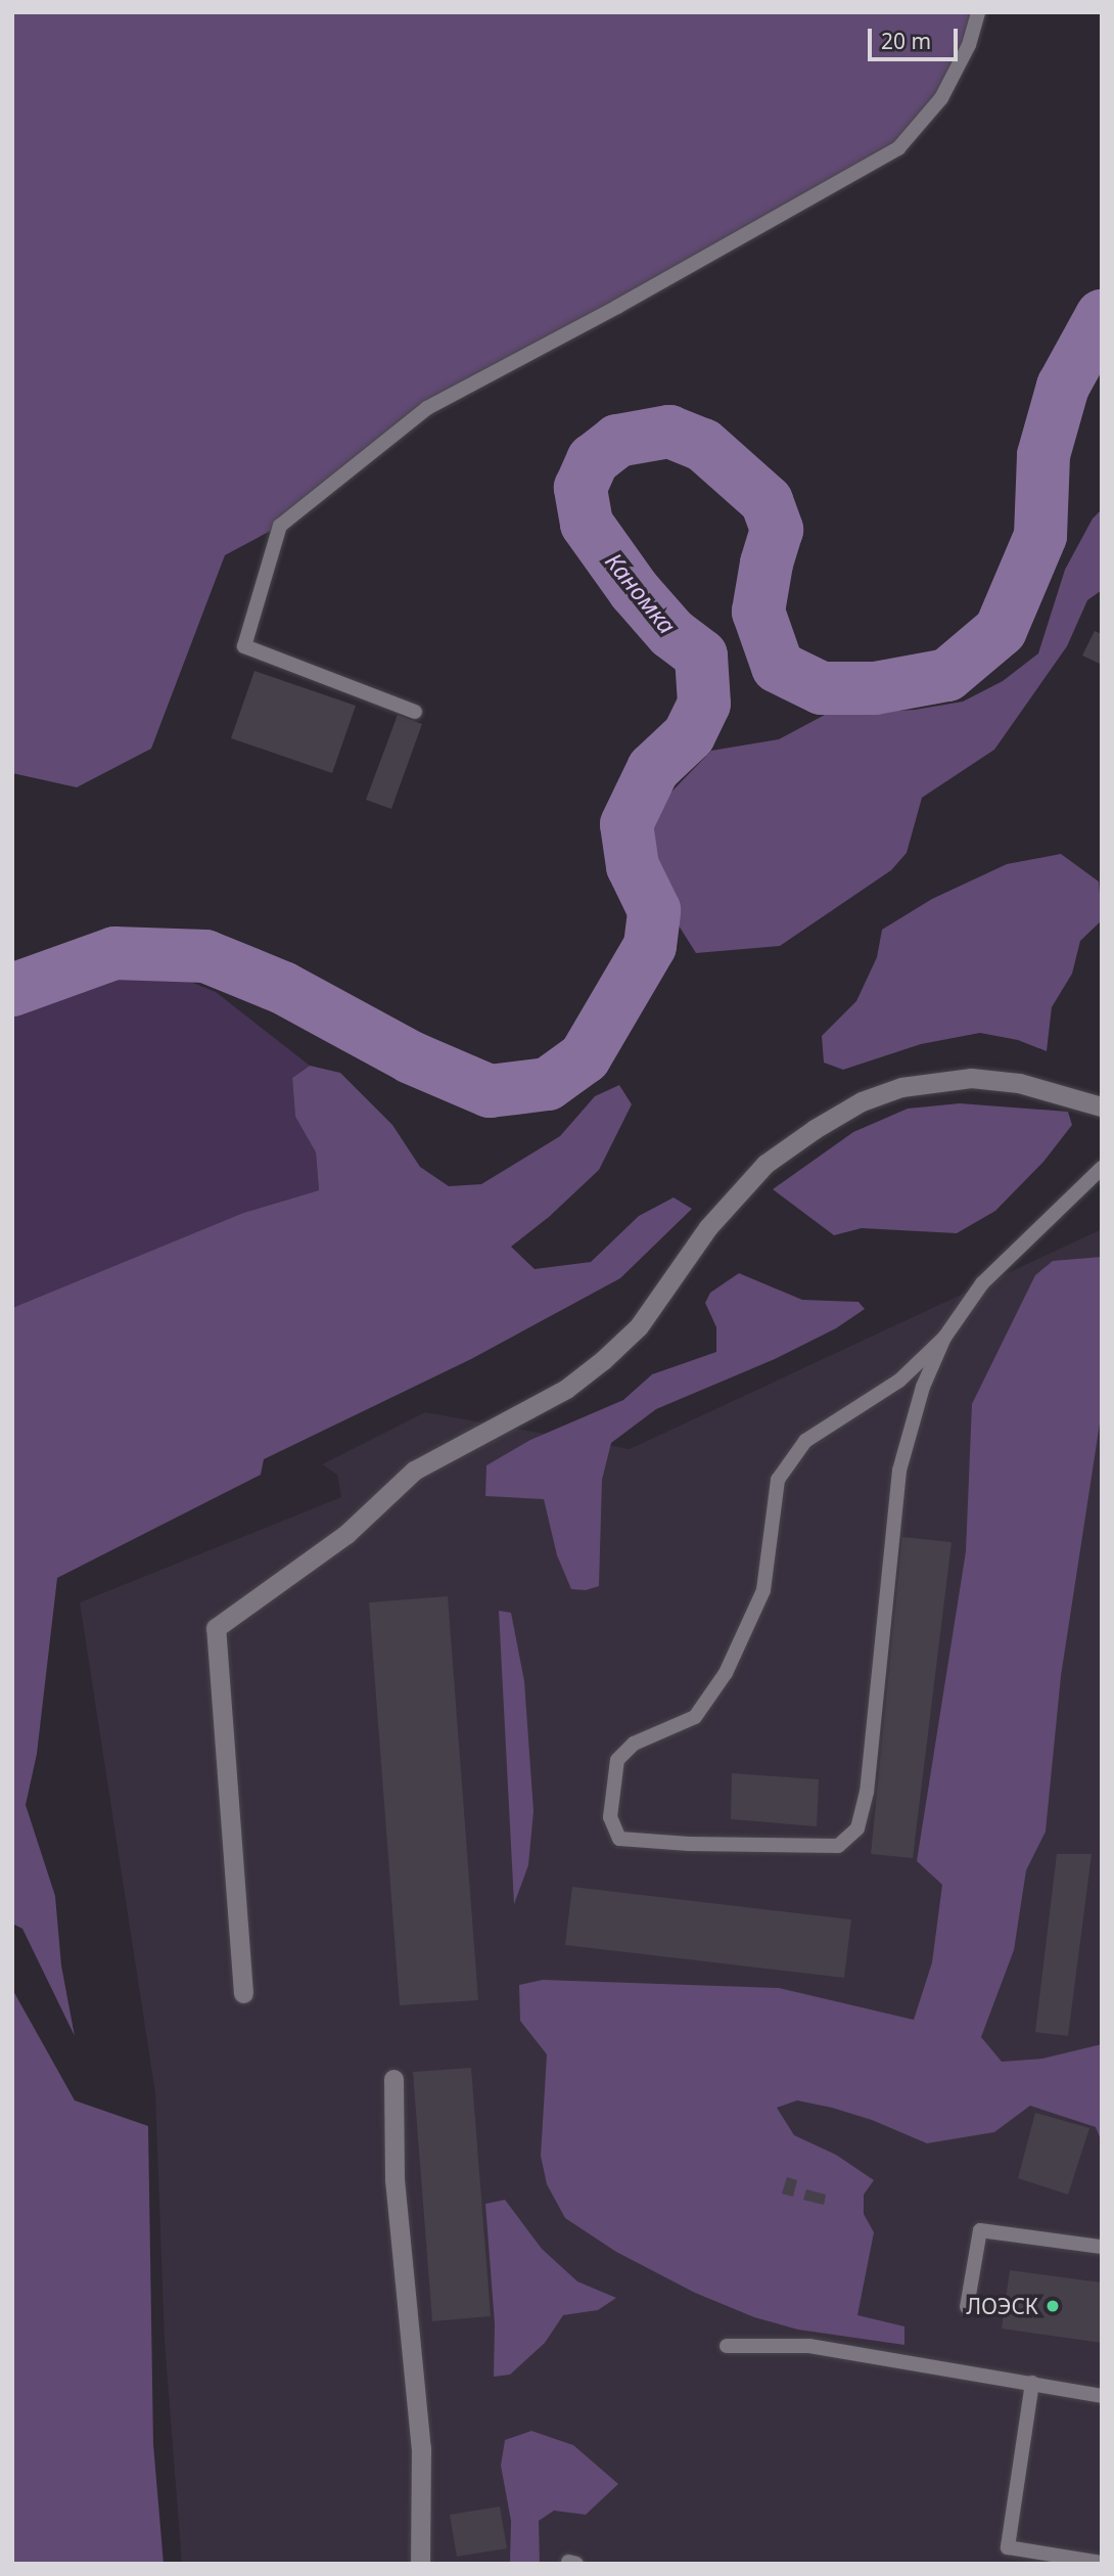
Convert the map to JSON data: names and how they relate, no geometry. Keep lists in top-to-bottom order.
{
  "water": ["Каномка"],
  "places": ["ЛОЭСК"],
  "scale_bar": "20 m"
}
